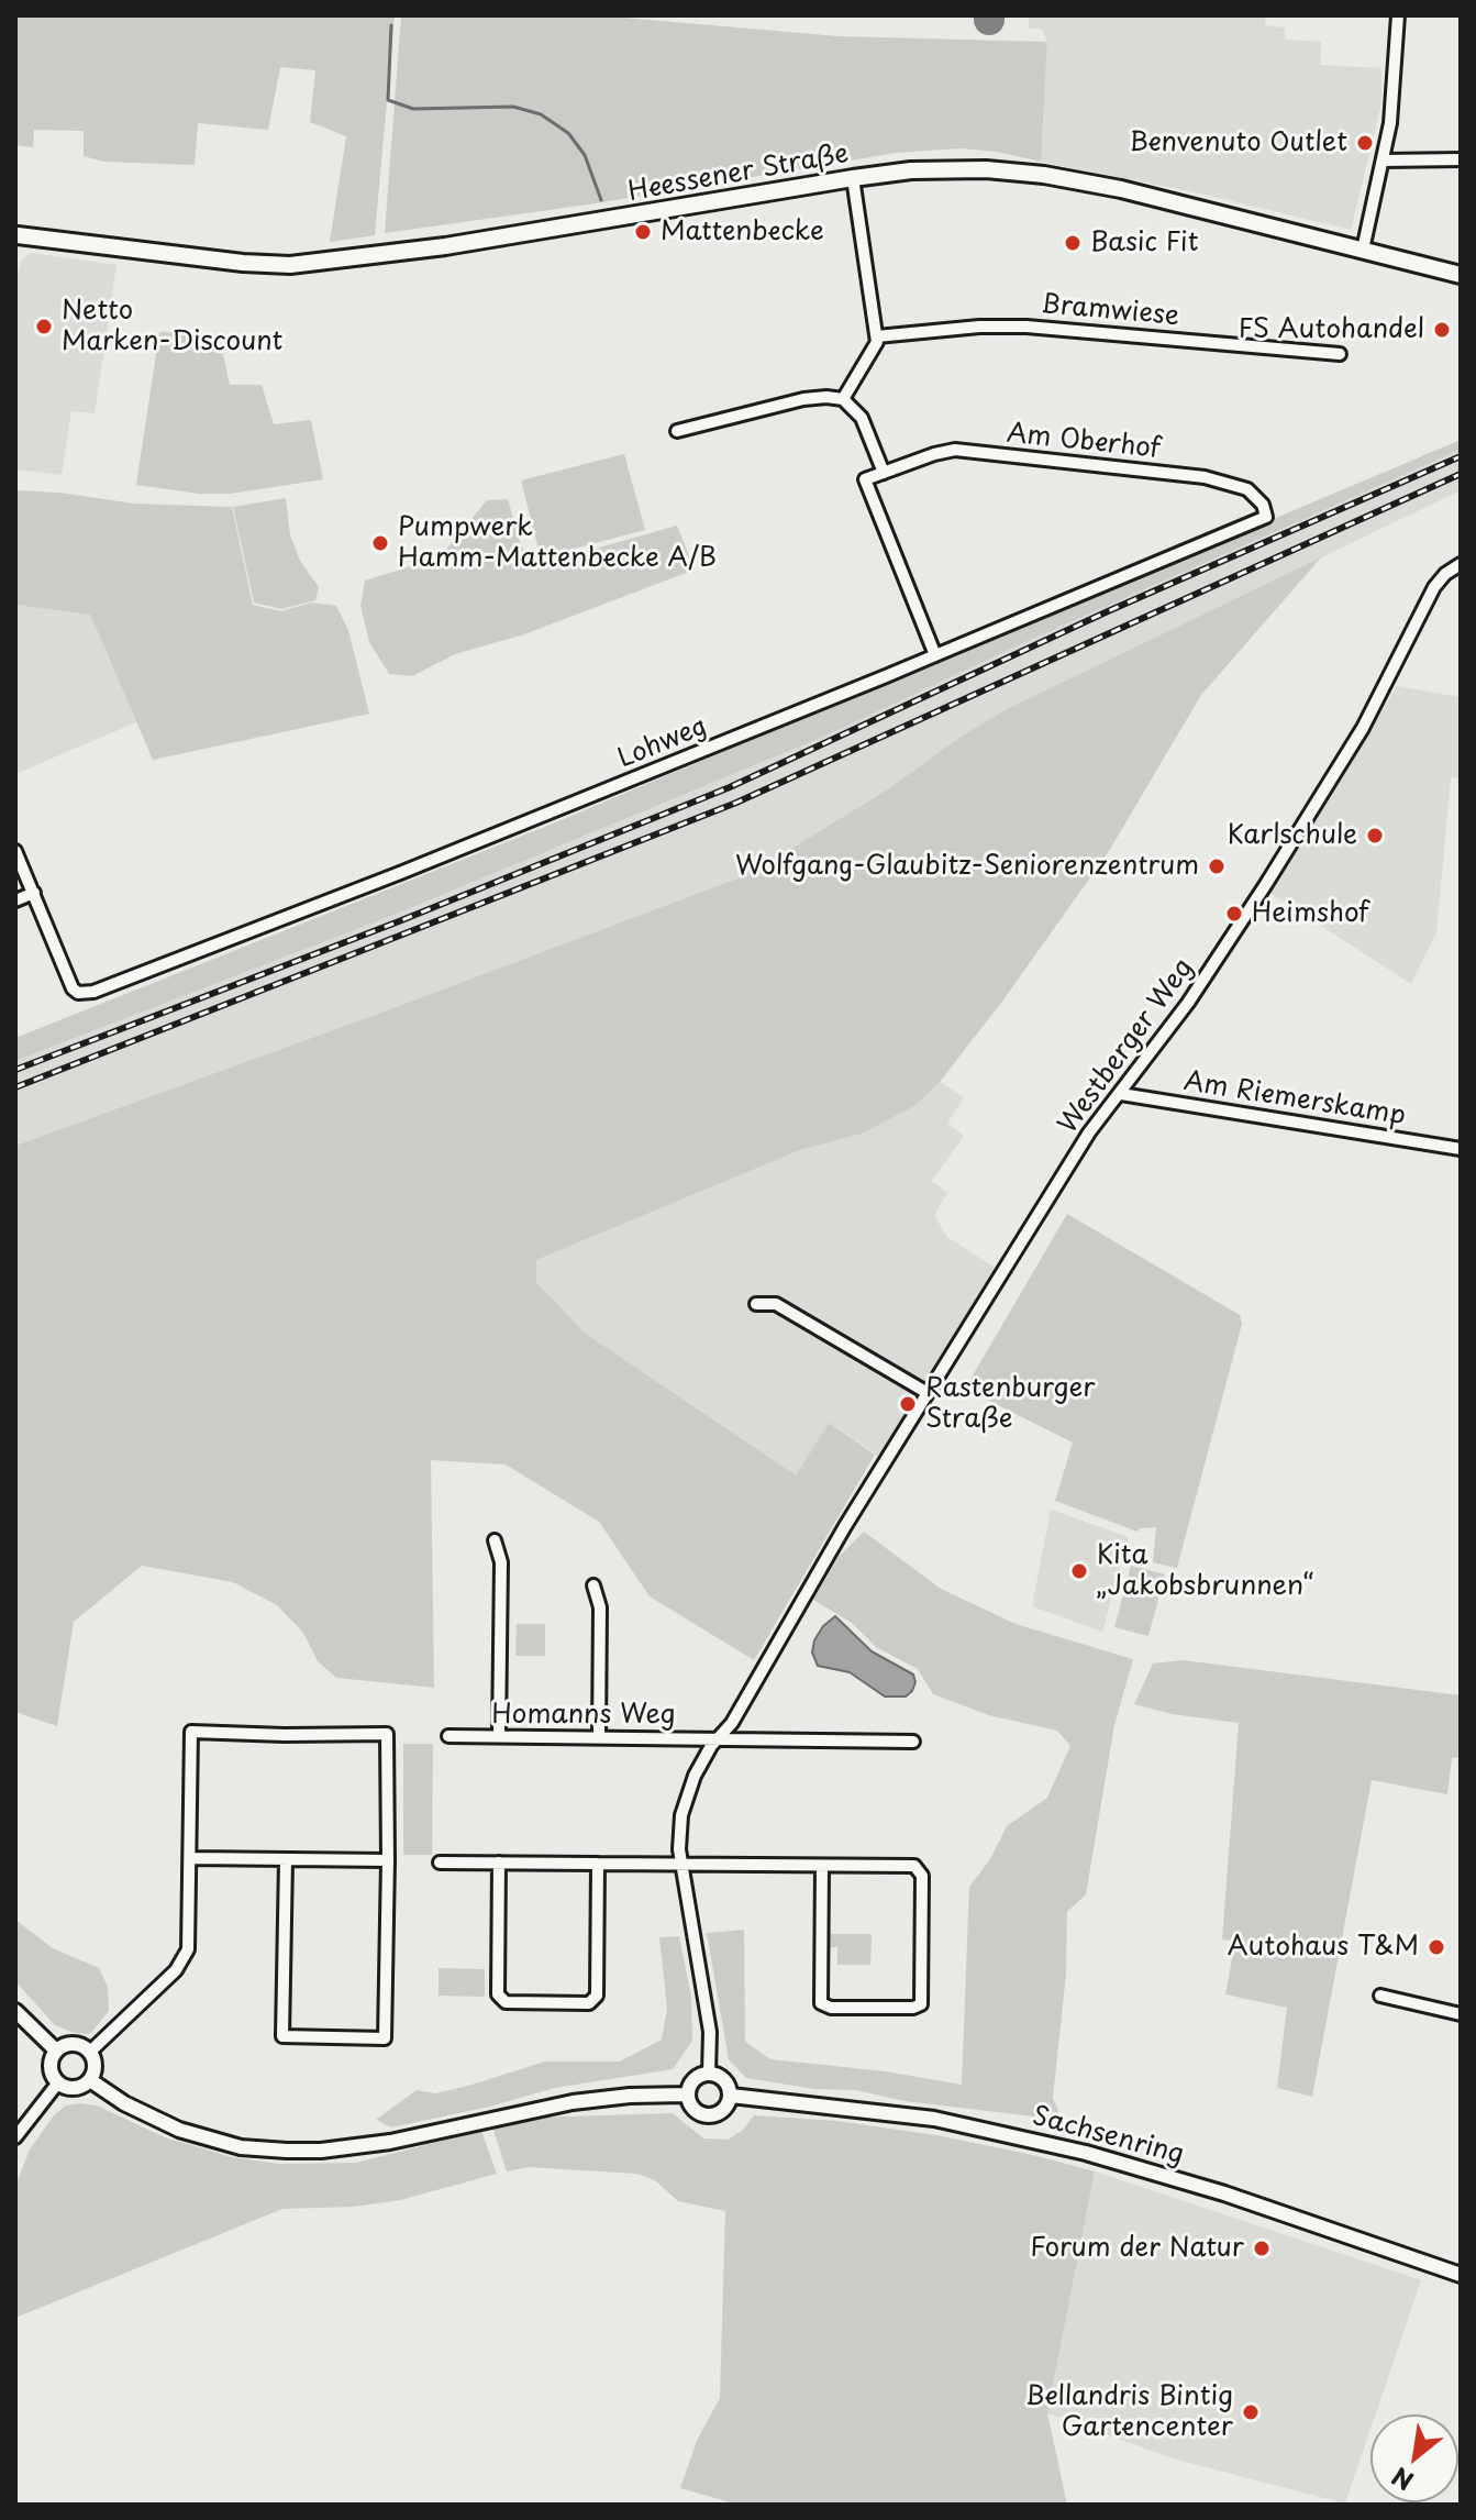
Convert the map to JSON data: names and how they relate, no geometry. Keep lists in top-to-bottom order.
{
  "streets": {
    "main road": ["Heessener Straße"],
    "street": [
      "Bramwiese",
      "Am Oberhof",
      "Lohweg",
      "Westberger Weg",
      "Am Riemerskamp",
      "Homanns Weg",
      "Sachsenring"
    ]
  },
  "crossings": [
    ["Am Oberhof", "Lohweg"],
    ["Westberger Weg", "Am Riemerskamp"],
    ["Westberger Weg", "Homanns Weg"],
    ["Westberger Weg", "Sachsenring"]
  ],
  "places": [
    "Benvenuto Outlet",
    "Mattenbecke",
    "Basic Fit",
    "Netto Marken-Discount",
    "FS Autohandel",
    "Pumpwerk Hamm-Mattenbecke A/B",
    "Karlschule",
    "Wolfgang-Glaubitz-Seniorenzentrum",
    "Heimshof",
    "Rastenburger Straße",
    "Kita „Jakobsbrunnen“",
    "Autohaus T&M",
    "Forum der Natur",
    "Bellandris Bintig Gartencenter"
  ],
  "north": "bottom left"
}
